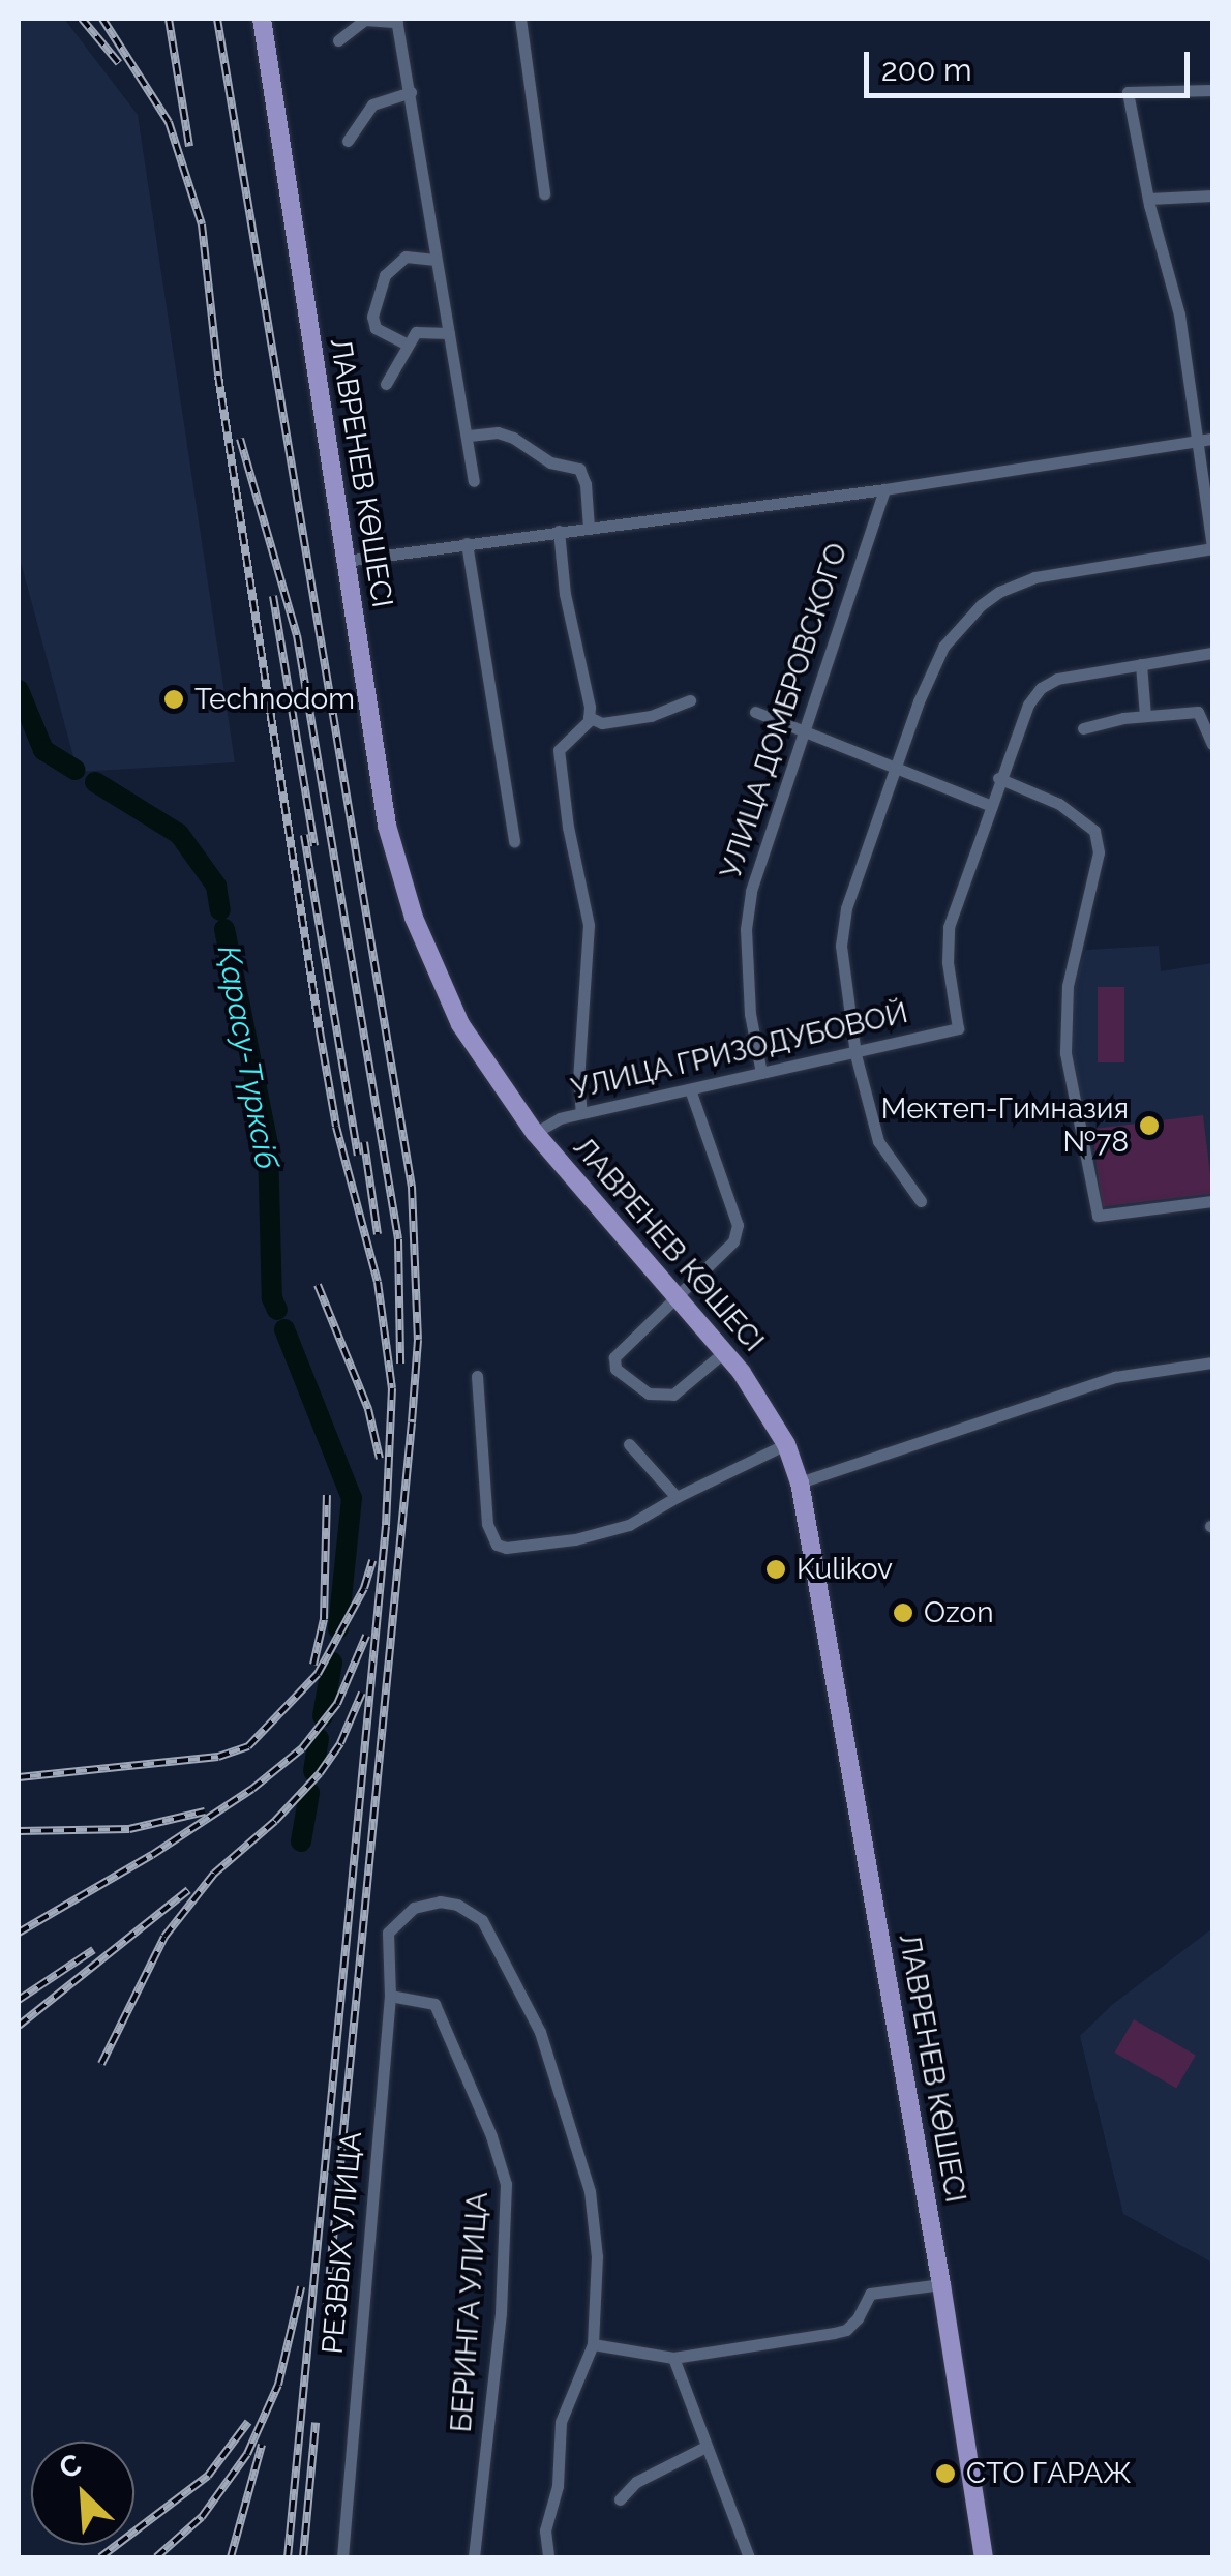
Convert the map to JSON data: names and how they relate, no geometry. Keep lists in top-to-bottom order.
{
  "streets": {
    "main road": ["ЛАВРЕНЕВ КӨШЕСІ"],
    "street": [
      "УЛИЦА ДОМБРОВСКОГО",
      "УЛИЦА ГРИЗОДУБОВОЙ",
      "РЕЗВЫХ УЛИЦА",
      "БЕРИНГА УЛИЦА"
    ]
  },
  "crossings": [
    ["ЛАВРЕНЕВ КӨШЕСІ", "УЛИЦА ДОМБРОВСКОГО"],
    ["ЛАВРЕНЕВ КӨШЕСІ", "УЛИЦА ГРИЗОДУБОВОЙ"],
    ["УЛИЦА ДОМБРОВСКОГО", "УЛИЦА ГРИЗОДУБОВОЙ"],
    ["РЕЗВЫХ УЛИЦА", "БЕРИНГА УЛИЦА"]
  ],
  "water": ["Қарасу-Түрксіб"],
  "places": [
    "Technodom",
    "Мектеп-Гимназия №78",
    "Kulikov",
    "Ozon",
    "СТО ГАРАЖ"
  ],
  "scale_bar": "200 m",
  "north": "top left"
}
